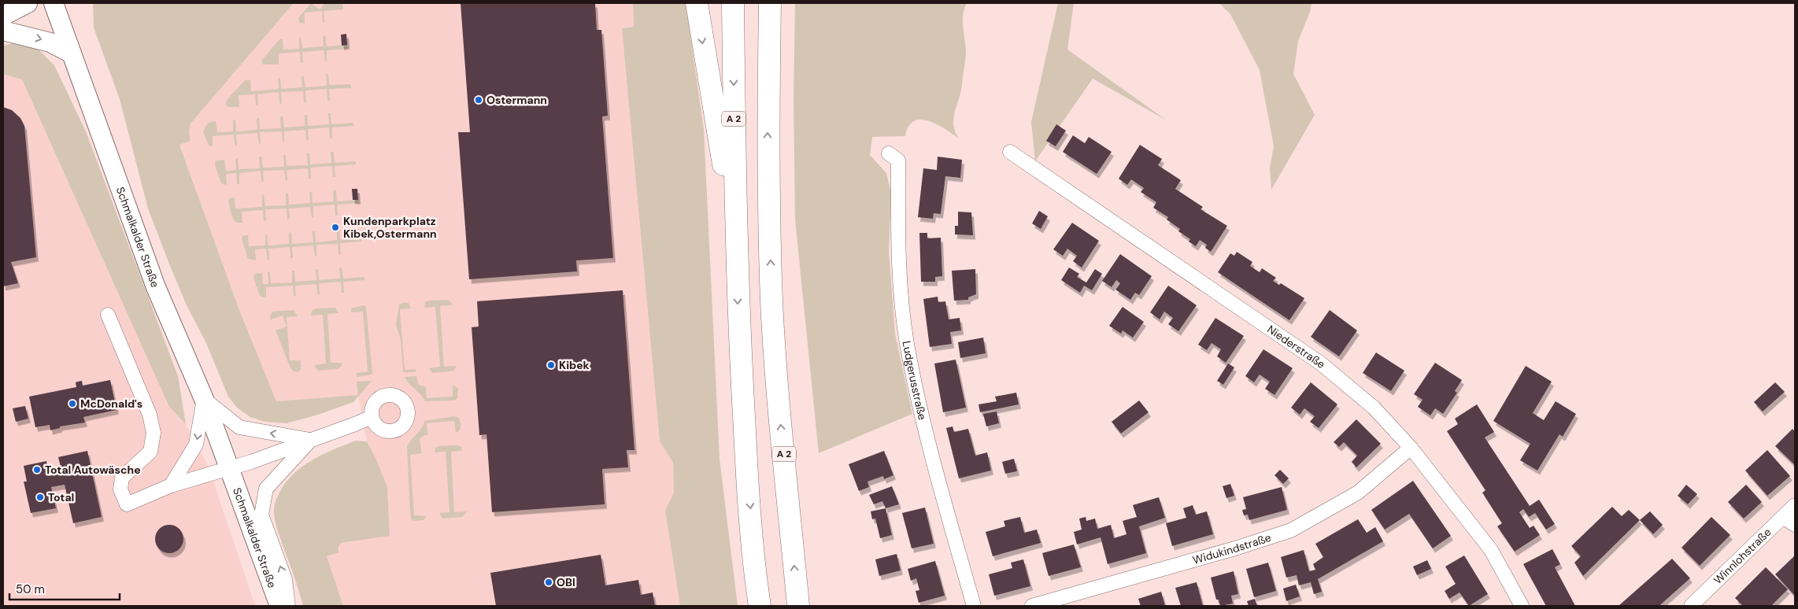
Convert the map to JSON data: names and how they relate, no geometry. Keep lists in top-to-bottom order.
{
  "streets": {
    "highway": ["A 2"],
    "main road": ["Schmalkalder Straße"],
    "street": [
      "Niederstraße",
      "Ludgerusstraße",
      "Widukindstraße",
      "Winnlohstraße"
    ]
  },
  "crossings": [
    ["Niederstraße", "Widukindstraße"]
  ],
  "places": [
    "Ostermann",
    "Kundenparkplatz Kibek,Ostermann",
    "Kibek",
    "McDonald's",
    "Total Autowäsche",
    "Total",
    "OBI"
  ],
  "scale_bar": "50 m"
}
